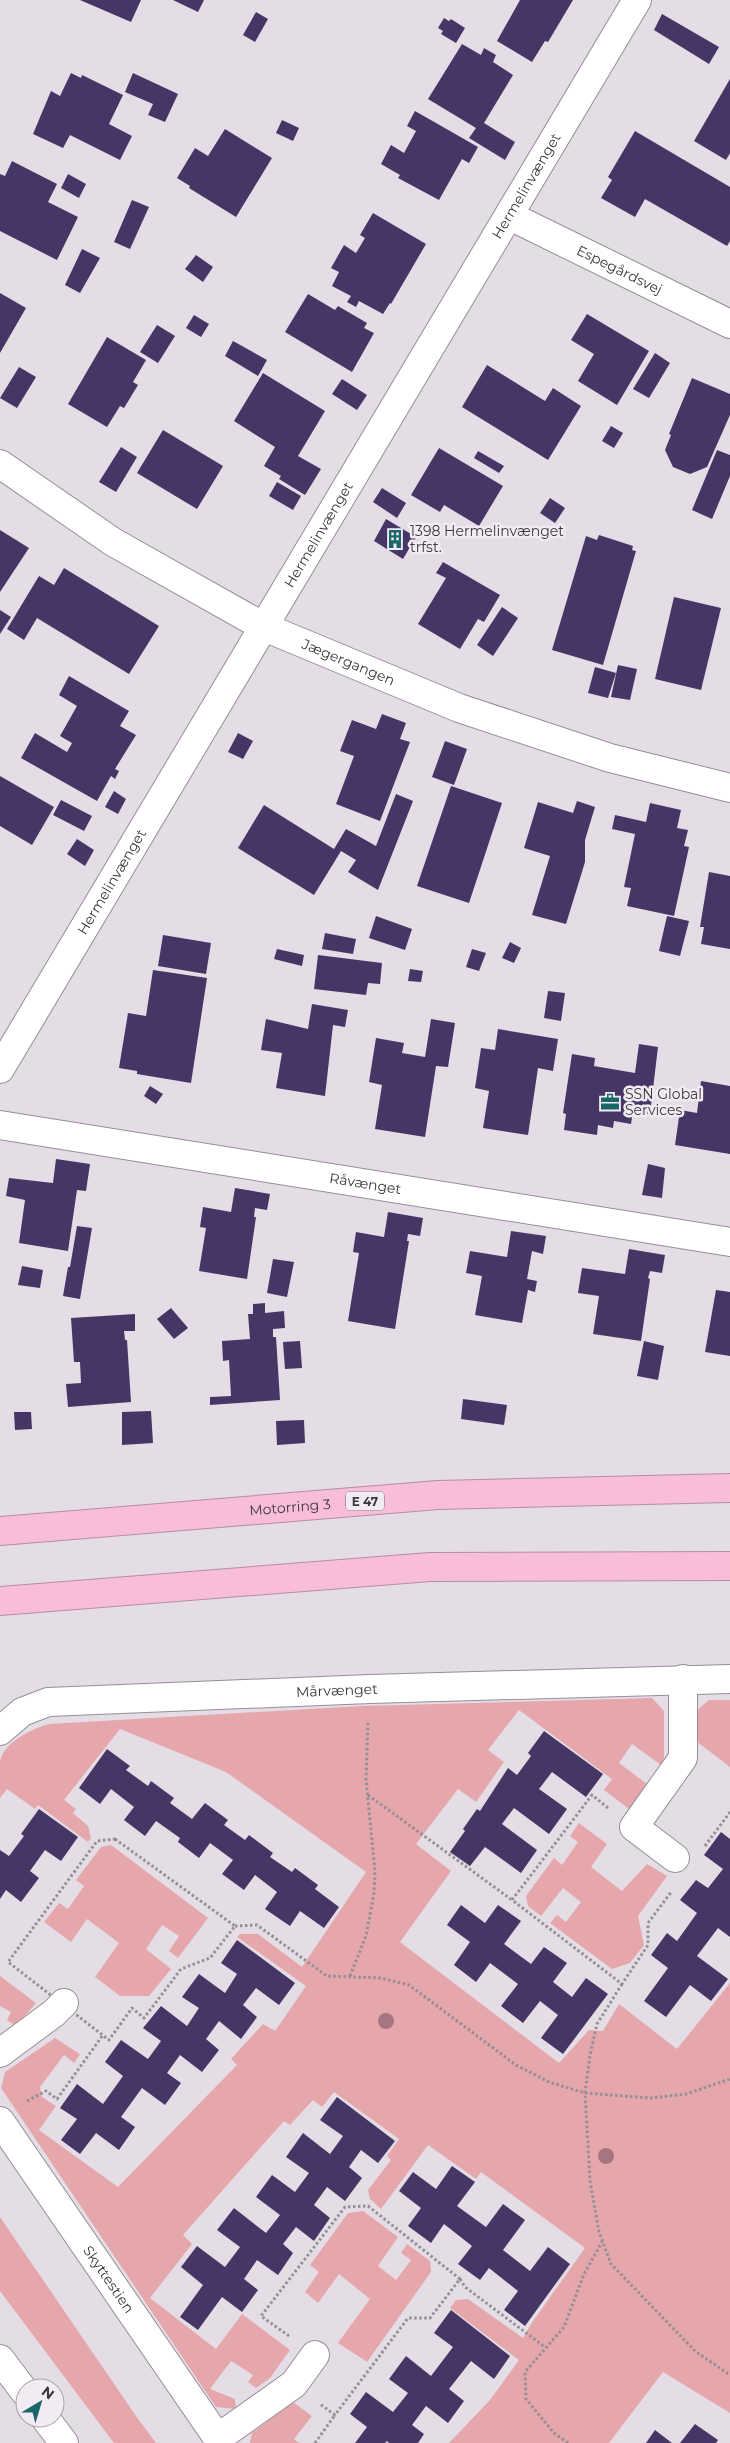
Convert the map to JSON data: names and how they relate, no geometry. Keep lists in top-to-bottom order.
{
  "streets": {
    "highway": ["E 47", "Motorring 3"],
    "street": [
      "Hermelinvænget",
      "Espegårdsvej",
      "Jægergangen",
      "Råvænget",
      "Mårvænget",
      "Skyttestien"
    ]
  },
  "crossings": [
    ["Hermelinvænget", "Espegårdsvej"],
    ["Hermelinvænget", "Jægergangen"]
  ],
  "places": {
    "building": ["1398 Hermelinvænget trfst."],
    "office": ["SSN Global Services"]
  },
  "north": "top right"
}
